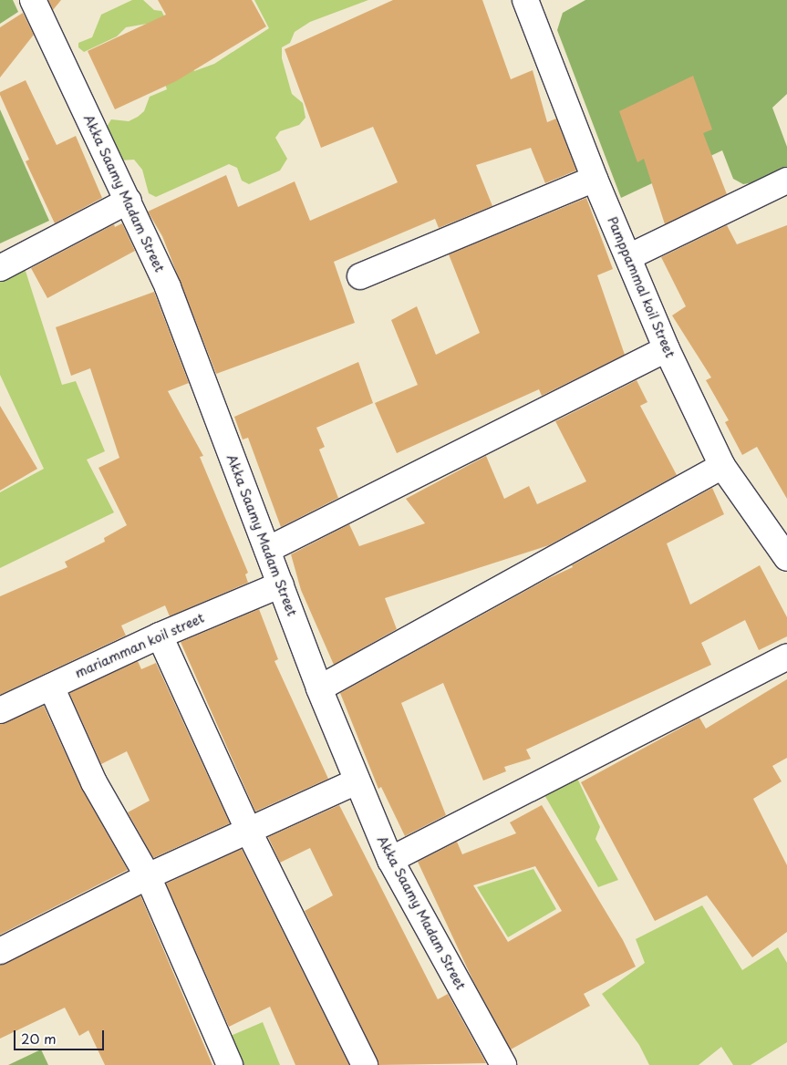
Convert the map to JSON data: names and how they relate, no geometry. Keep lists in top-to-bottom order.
{
  "streets": {
    "street": ["Akka Saamy Madam Street", "Pamppammal koil Street", "mariamman koil street"]
  },
  "crossings": [
    ["Akka Saamy Madam Street", "mariamman koil street"]
  ],
  "scale_bar": "20 m"
}
